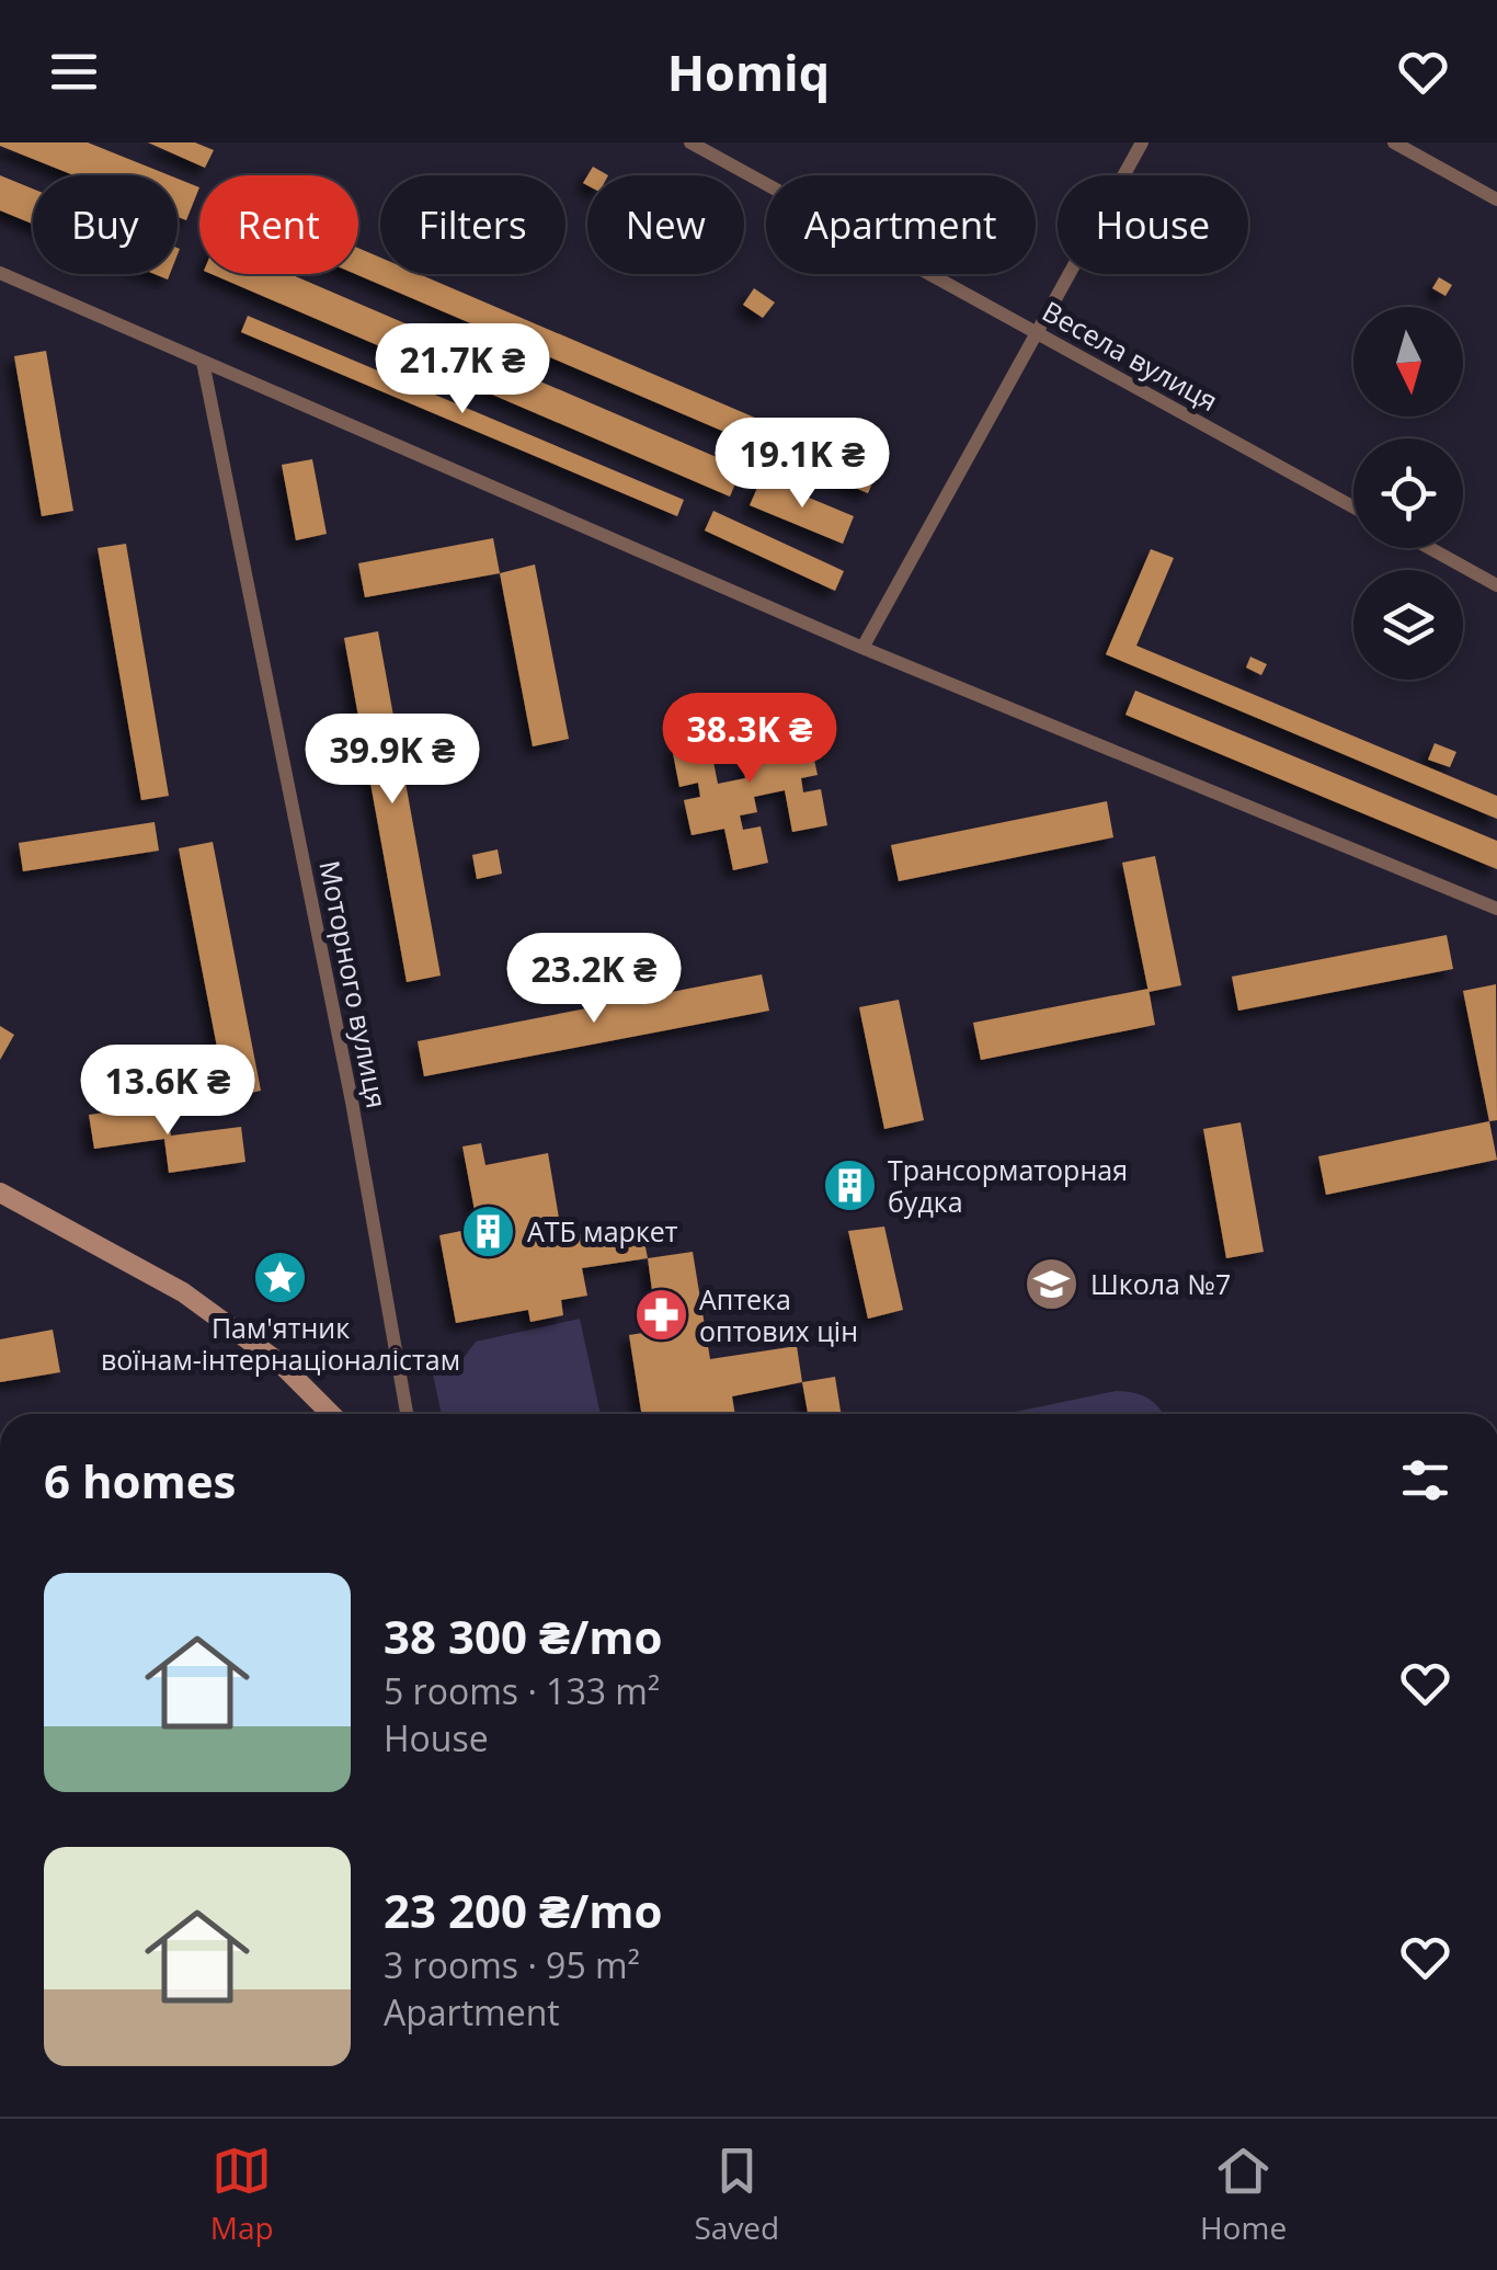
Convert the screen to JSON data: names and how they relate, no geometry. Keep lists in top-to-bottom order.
{
  "streets": {
    "street": ["Весела вулиця", "Моторного вулиця"]
  },
  "places": {
    "building": ["Трансорматорная будка", "АТБ маркет"],
    "place": ["Пам'ятник воїнам-інтернаціоналістам"],
    "school or university": ["Школа №7"],
    "pharmacy": ["Аптека оптових цін"]
  },
  "north": "bottom",
  "page": {
    "header": "Homiq",
    "chip": [
      "Buy",
      "Rent",
      "Filters",
      "New",
      "Apartment",
      "House"
    ],
    "price": [
      "21.7K ₴",
      "19.1K ₴",
      "38.3K ₴",
      "39.9K ₴",
      "23.2K ₴",
      "13.6K ₴"
    ],
    "heading": "6 homes",
    "list": [
      {
        "name": "38 300 ₴/mo",
        "note": "5 rooms · 133 m² · House"
      },
      {
        "name": "23 200 ₴/mo",
        "note": "3 rooms · 95 m² · Apartment"
      }
    ],
    "tabs": ["Map", "Saved", "Home"]
  }
}
